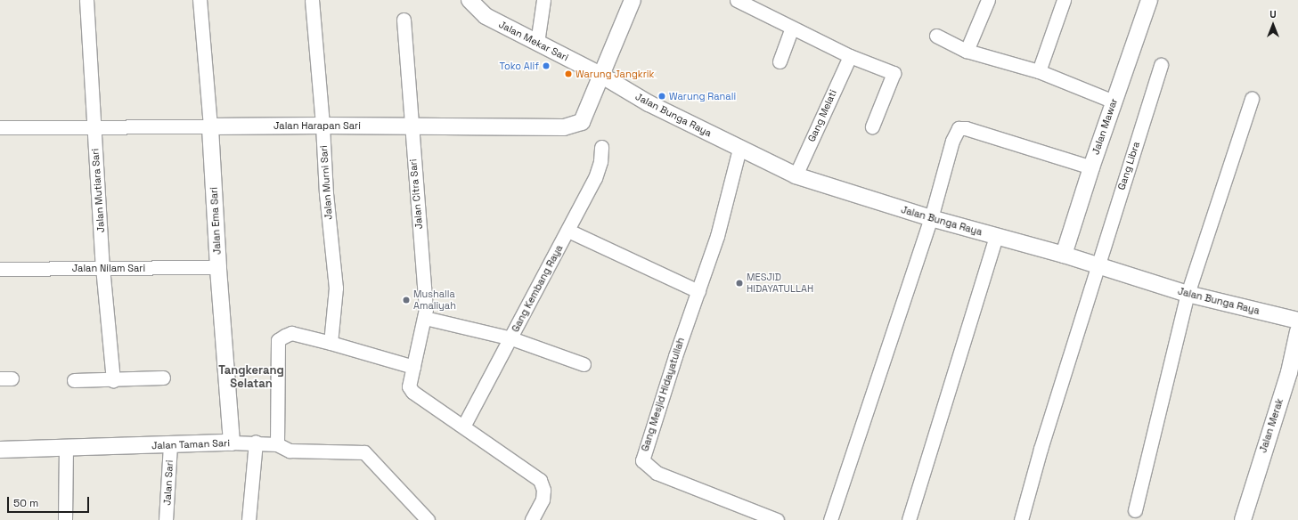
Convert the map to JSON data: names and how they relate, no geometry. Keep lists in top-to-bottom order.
{
  "streets": {
    "street": [
      "Jalan Mekar Sari",
      "Jalan Bunga Raya",
      "Gang Melati",
      "Jalan Harapan Sari",
      "Jalan Mawar",
      "Gang Libra",
      "Jalan Murni Sari",
      "Jalan Mutiara Sari",
      "Jalan Citra Sari",
      "Jalan Ema Sari",
      "Jalan Nilam Sari",
      "Gang Kembang Raya",
      "Gang Mesjid Hidayatullah",
      "Jalan Merak",
      "Jalan Taman Sari",
      "Jalan Sari"
    ]
  },
  "crossings": [
    ["Jalan Mekar Sari", "Jalan Bunga Raya"],
    ["Jalan Mekar Sari", "Jalan Harapan Sari"],
    ["Jalan Bunga Raya", "Gang Melati"],
    ["Jalan Bunga Raya", "Jalan Harapan Sari"],
    ["Jalan Bunga Raya", "Jalan Mawar"],
    ["Jalan Bunga Raya", "Gang Libra"],
    ["Jalan Bunga Raya", "Gang Mesjid Hidayatullah"],
    ["Jalan Harapan Sari", "Jalan Murni Sari"],
    ["Jalan Harapan Sari", "Jalan Mutiara Sari"],
    ["Jalan Harapan Sari", "Jalan Citra Sari"],
    ["Jalan Harapan Sari", "Jalan Ema Sari"],
    ["Jalan Mutiara Sari", "Jalan Nilam Sari"],
    ["Jalan Citra Sari", "Gang Kembang Raya"],
    ["Jalan Ema Sari", "Jalan Nilam Sari"],
    ["Jalan Ema Sari", "Jalan Taman Sari"],
    ["Jalan Taman Sari", "Jalan Sari"]
  ],
  "districts": ["Tangkerang Selatan"],
  "places": [
    "Toko Alif",
    "Warung Jangkrik",
    "Warung Ranali",
    "MESJID HIDAYATULLAH",
    "Mushalla Amaliyah"
  ],
  "scale_bar": "50 m",
  "north": "top"
}
